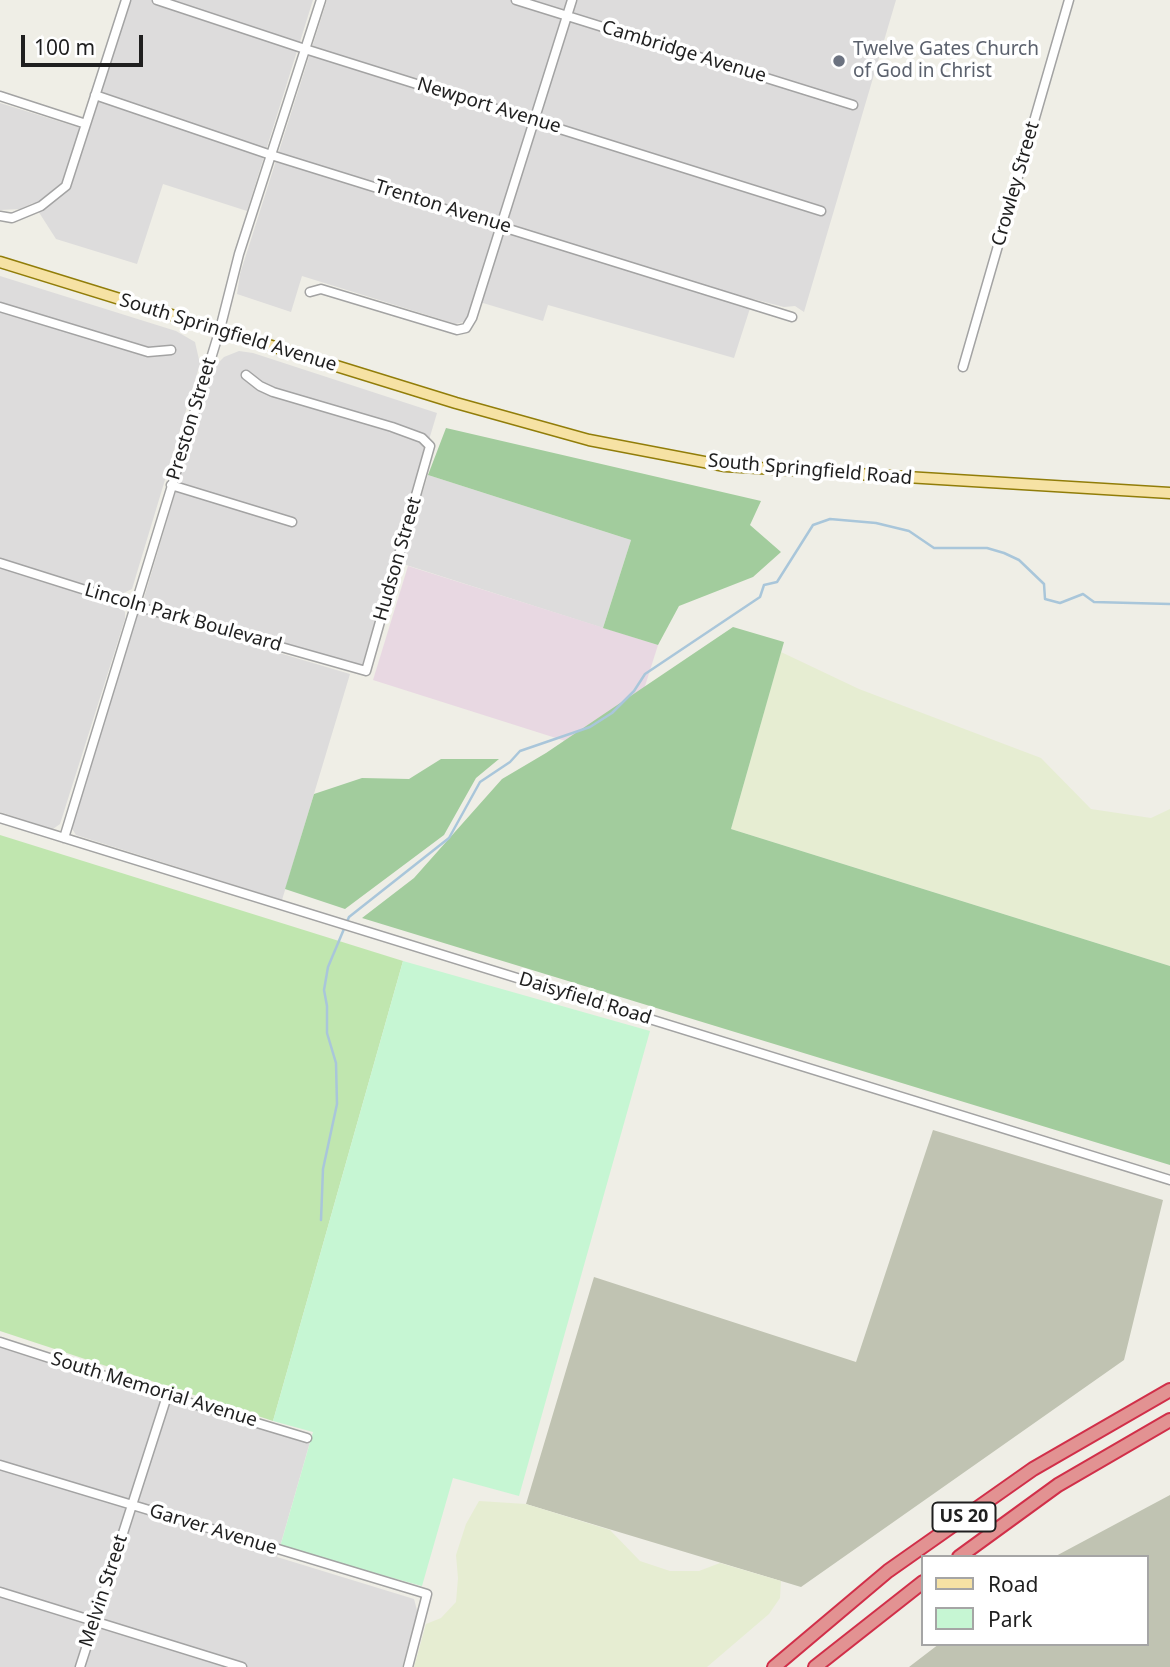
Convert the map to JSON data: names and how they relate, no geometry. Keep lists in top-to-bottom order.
{
  "streets": {
    "highway": ["US 20"],
    "main road": ["South Springfield Avenue", "South Springfield Road"],
    "street": [
      "Cambridge Avenue",
      "Newport Avenue",
      "Crowley Street",
      "Trenton Avenue",
      "Preston Street",
      "Hudson Street",
      "Lincoln Park Boulevard",
      "Daisyfield Road",
      "South Memorial Avenue",
      "Garver Avenue",
      "Melvin Street"
    ]
  },
  "crossings": [
    ["Newport Avenue", "Preston Street"],
    ["Trenton Avenue", "Preston Street"],
    ["South Springfield Avenue", "Preston Street"],
    ["South Springfield Avenue", "South Springfield Road"],
    ["Preston Street", "Lincoln Park Boulevard"],
    ["Preston Street", "Daisyfield Road"],
    ["Hudson Street", "Lincoln Park Boulevard"],
    ["South Memorial Avenue", "Melvin Street"],
    ["Garver Avenue", "Melvin Street"]
  ],
  "places": ["Twelve Gates Church of God in Christ"],
  "legend": ["Road", "Park"],
  "scale_bar": "100 m"
}
